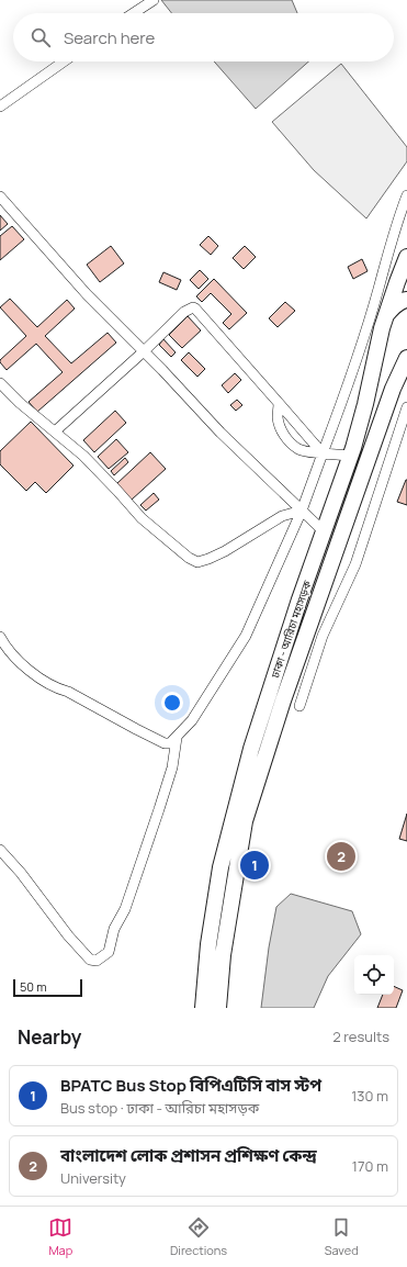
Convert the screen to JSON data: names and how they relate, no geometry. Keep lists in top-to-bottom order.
{
  "streets": {
    "highway": ["ঢাকা - আরিচা মহাসড়ক"]
  },
  "scale_bar": "50 m",
  "page": {
    "search": "Search here",
    "pins": ["2", "1"],
    "scale": "50 m",
    "heading": ["Nearby", "2 results"],
    "list": [
      {
        "mark": "1",
        "name": "BPATC Bus Stop বিপিএটিসি বাস স্টপ",
        "note": "Bus stop · ঢাকা - আরিচা মহাসড়ক",
        "value": "130 m"
      },
      {
        "mark": "2",
        "name": "বাংলাদেশ লোক প্রশাসন প্রশিক্ষণ কেন্দ্র",
        "note": "University",
        "value": "170 m"
      }
    ],
    "nav": ["Map", "Directions", "Saved"]
  }
}
